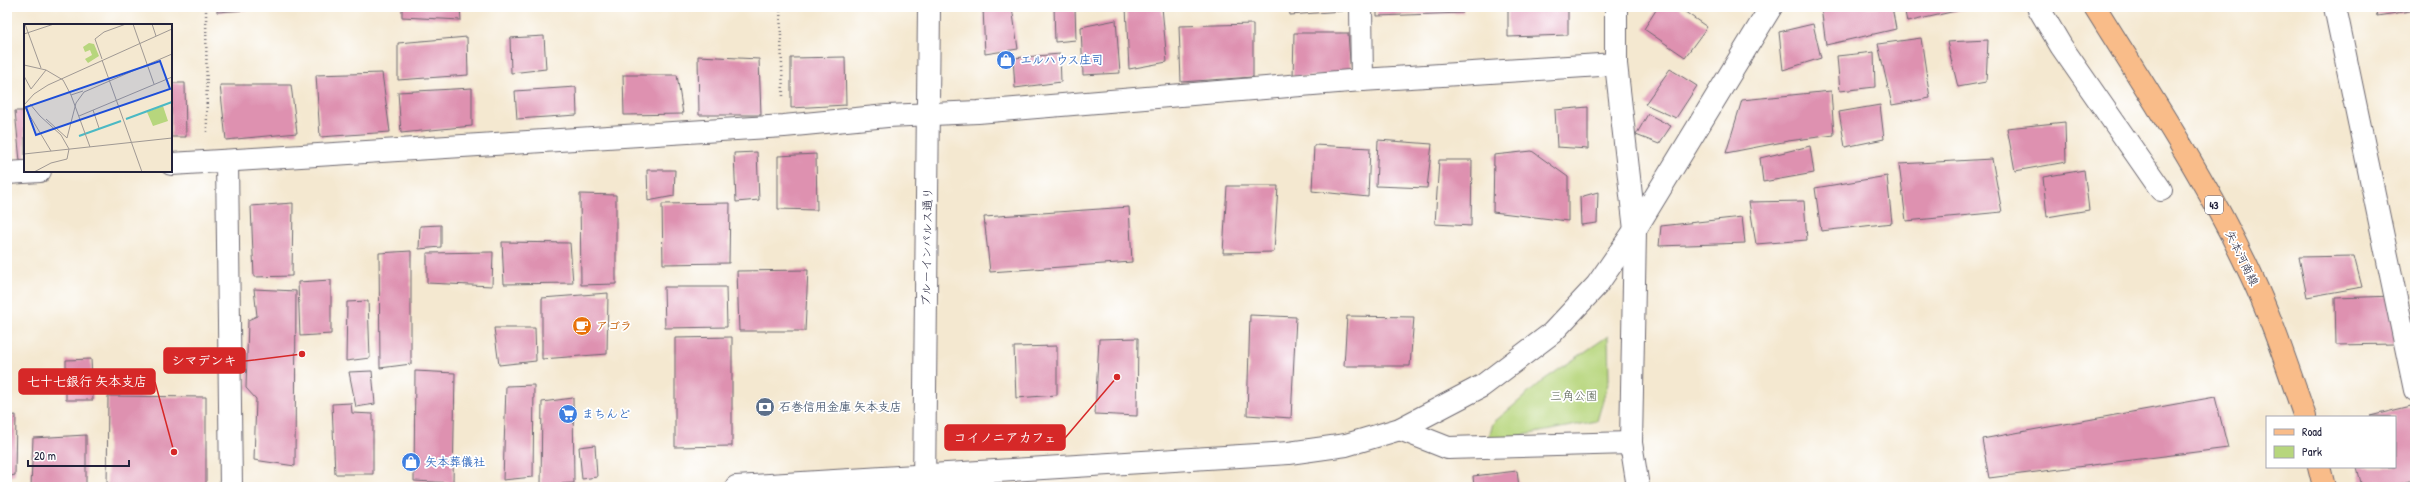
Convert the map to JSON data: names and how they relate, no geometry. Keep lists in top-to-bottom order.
{
  "streets": {
    "main road": ["43", "矢本河南線"],
    "street": ["ブルーインパルス通り"]
  },
  "parks": ["三角公園"],
  "places": {
    "shop": ["エルハウス庄司", "矢本葬儀社"],
    "cafe": ["アゴラ"],
    "other": ["シマデンキ", "コイノニアカフェ", "七十七銀行 矢本支店"],
    "bank": ["石巻信用金庫 矢本支店"],
    "supermarket": ["まちんど"]
  },
  "legend": ["Road", "Park"],
  "scale_bar": "20 m"
}
